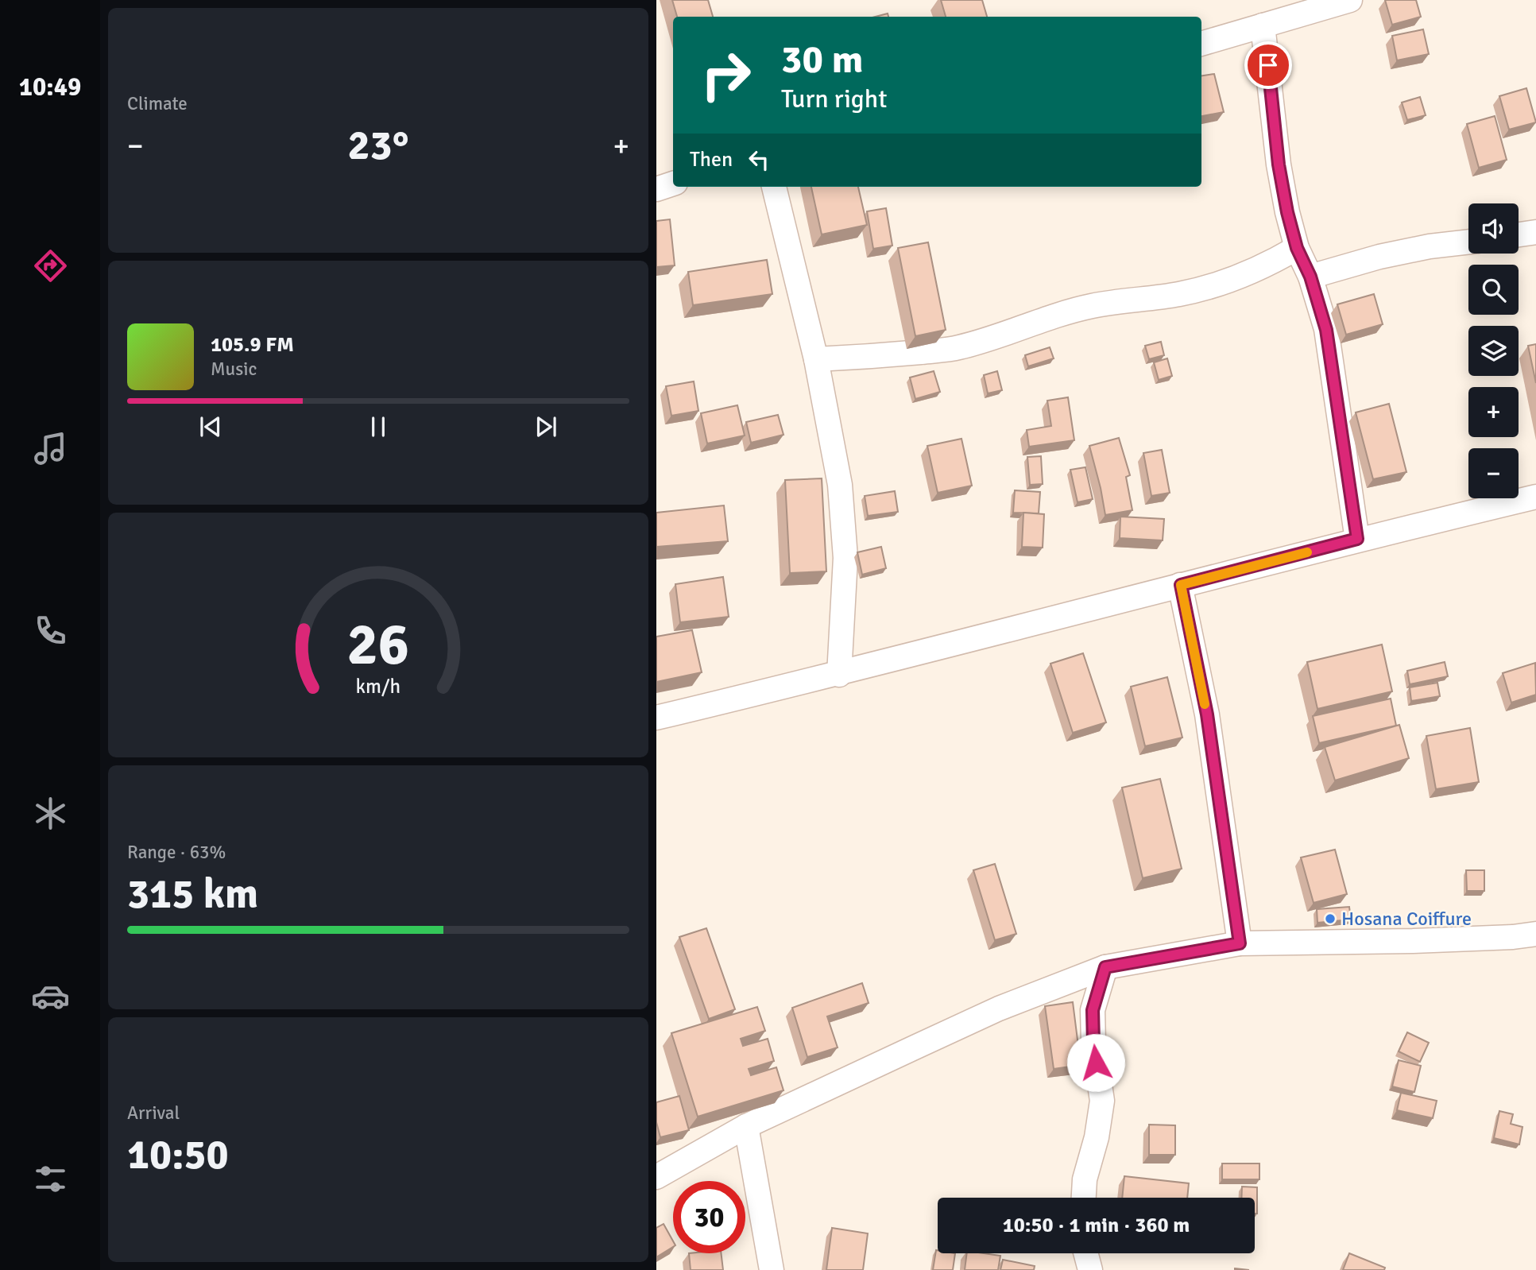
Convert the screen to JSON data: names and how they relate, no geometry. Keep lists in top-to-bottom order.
{
  "places": ["Hosana Coiffure"],
  "page": {
    "tabs": "10:49",
    "tile": [
      "Climate",
      ["Range · 63%", "315 km"],
      ["Arrival", "10:50"]
    ],
    "turn": ["30 m", "Turn right"],
    "heat": ["−", "23°", "+"],
    "then": "Then",
    "map_buttons": ["+", "−"],
    "song": ["105.9 FM", "Music"],
    "limit": "30",
    "trip": "10:50 · 1 min · 360 m",
    "gauge": ["26", "km/h"]
  }
}
